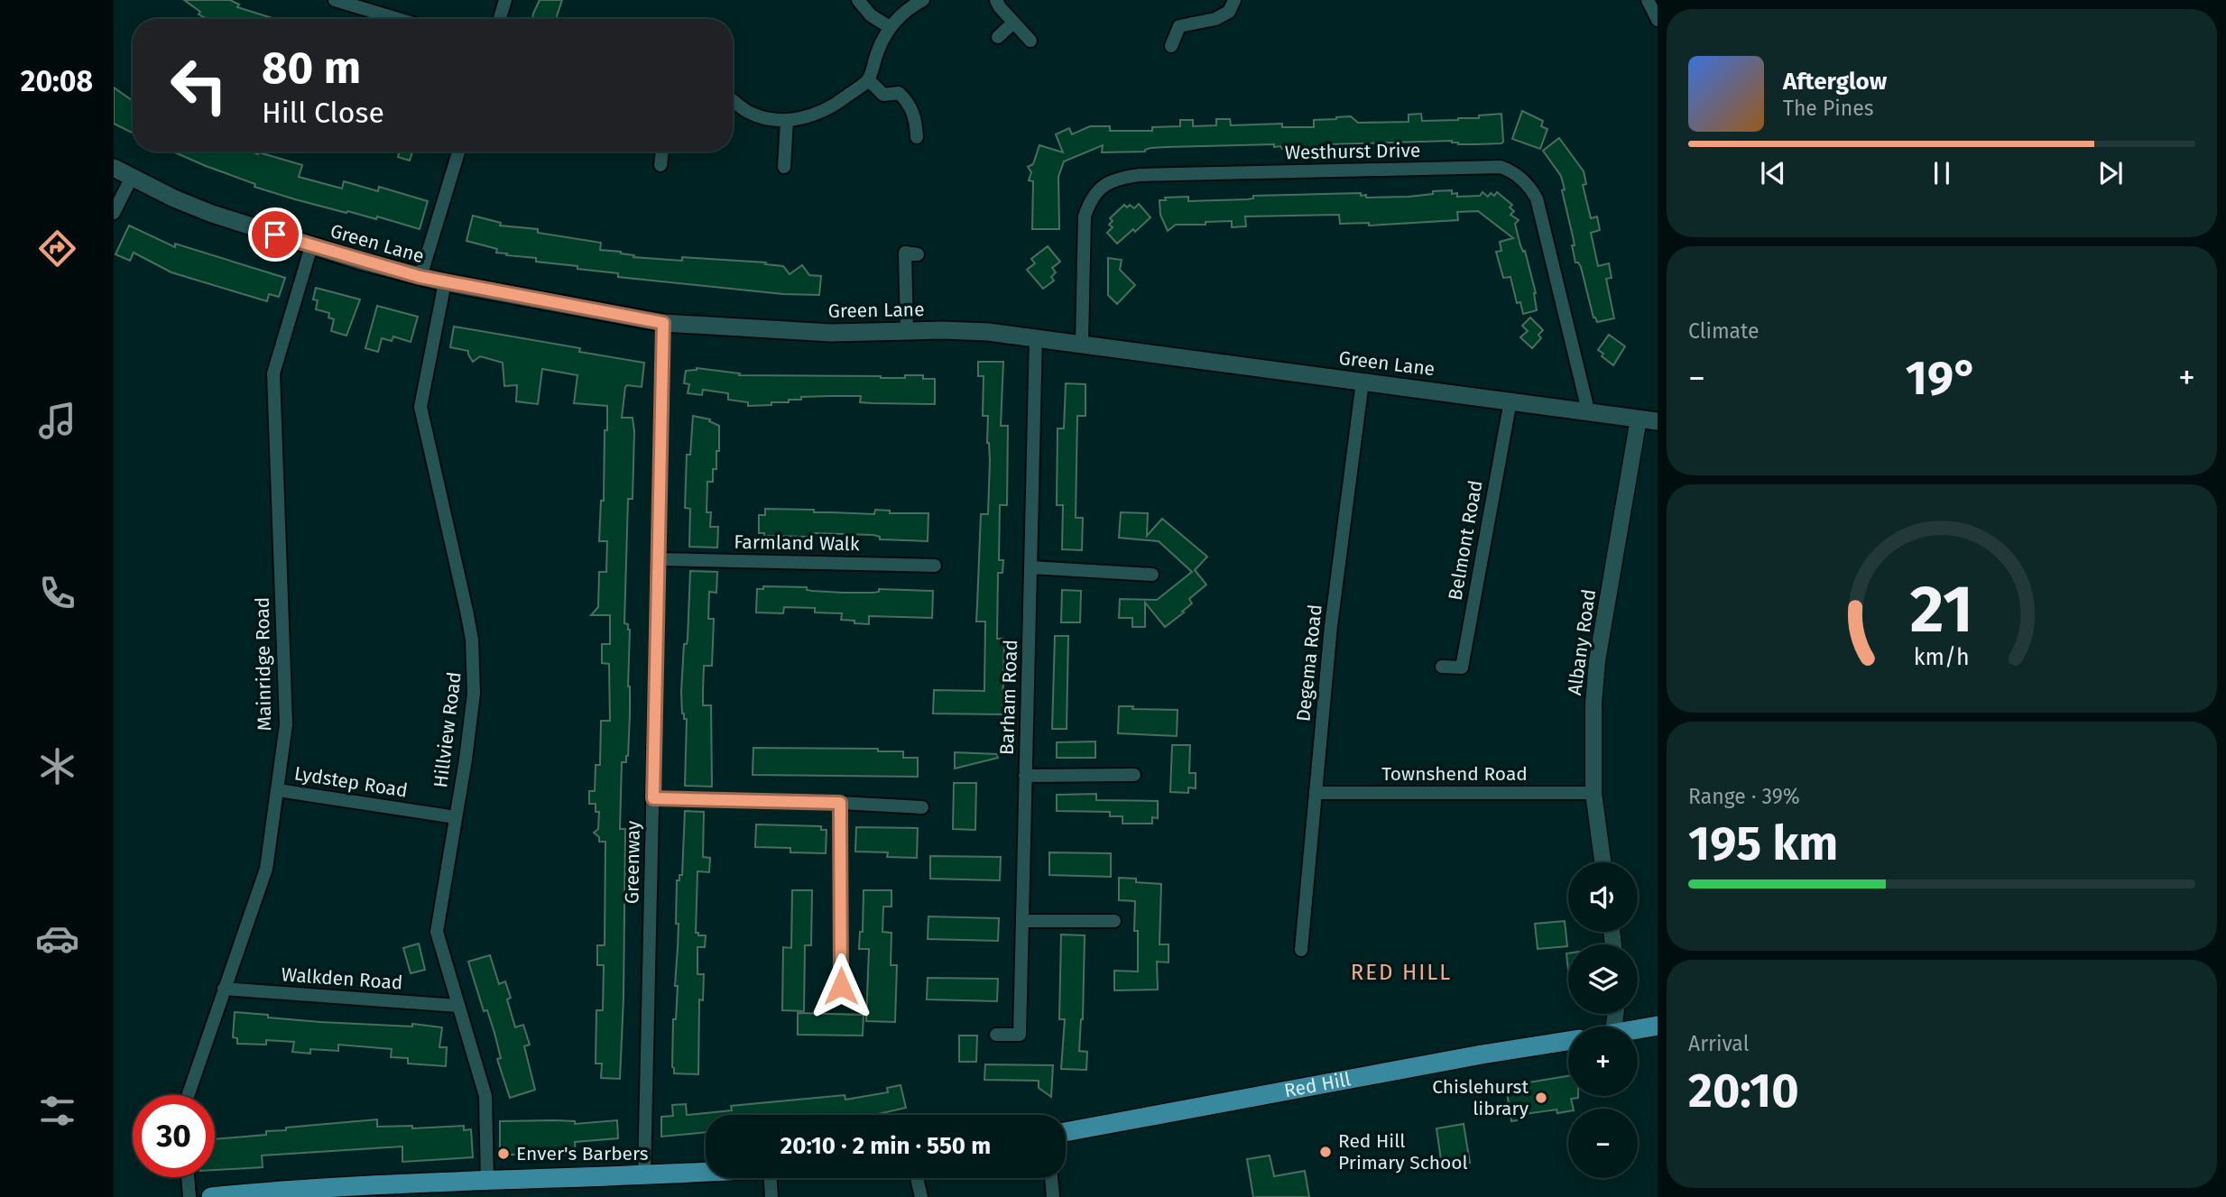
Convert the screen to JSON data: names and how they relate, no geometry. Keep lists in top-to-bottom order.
{
  "streets": {
    "main road": ["Green Lane", "Red Hill"],
    "street": [
      "Westhurst Drive",
      "Belmont Road",
      "Farmland Walk",
      "Albany Road",
      "Degema Road",
      "Mainridge Road",
      "Barham Road",
      "Hillview Road",
      "Townshend Road",
      "Lydstep Road",
      "Greenway",
      "Walkden Road"
    ]
  },
  "crossings": [
    ["Westhurst Drive", "Green Lane"],
    ["Green Lane", "Belmont Road"],
    ["Green Lane", "Albany Road"],
    ["Green Lane", "Degema Road"],
    ["Green Lane", "Mainridge Road"],
    ["Green Lane", "Barham Road"],
    ["Green Lane", "Hillview Road"],
    ["Green Lane", "Greenway"],
    ["Farmland Walk", "Greenway"],
    ["Albany Road", "Townshend Road"],
    ["Degema Road", "Townshend Road"],
    ["Mainridge Road", "Lydstep Road"],
    ["Mainridge Road", "Walkden Road"],
    ["Hillview Road", "Lydstep Road"],
    ["Hillview Road", "Walkden Road"]
  ],
  "districts": ["RED HILL"],
  "places": ["Chislehurst library", "Red Hill Primary School", "Enver's Barbers"],
  "page": {
    "tabs": "20:08",
    "turn": ["80 m", "Hill Close"],
    "song": ["Afterglow", "The Pines"],
    "tile": [
      "Climate",
      ["Range · 39%", "195 km"],
      ["Arrival", "20:10"]
    ],
    "heat": ["−", "19°", "+"],
    "map_buttons": ["+", "−"],
    "limit": "30",
    "trip": "20:10 · 2 min · 550 m",
    "gauge": ["21", "km/h"]
  }
}
